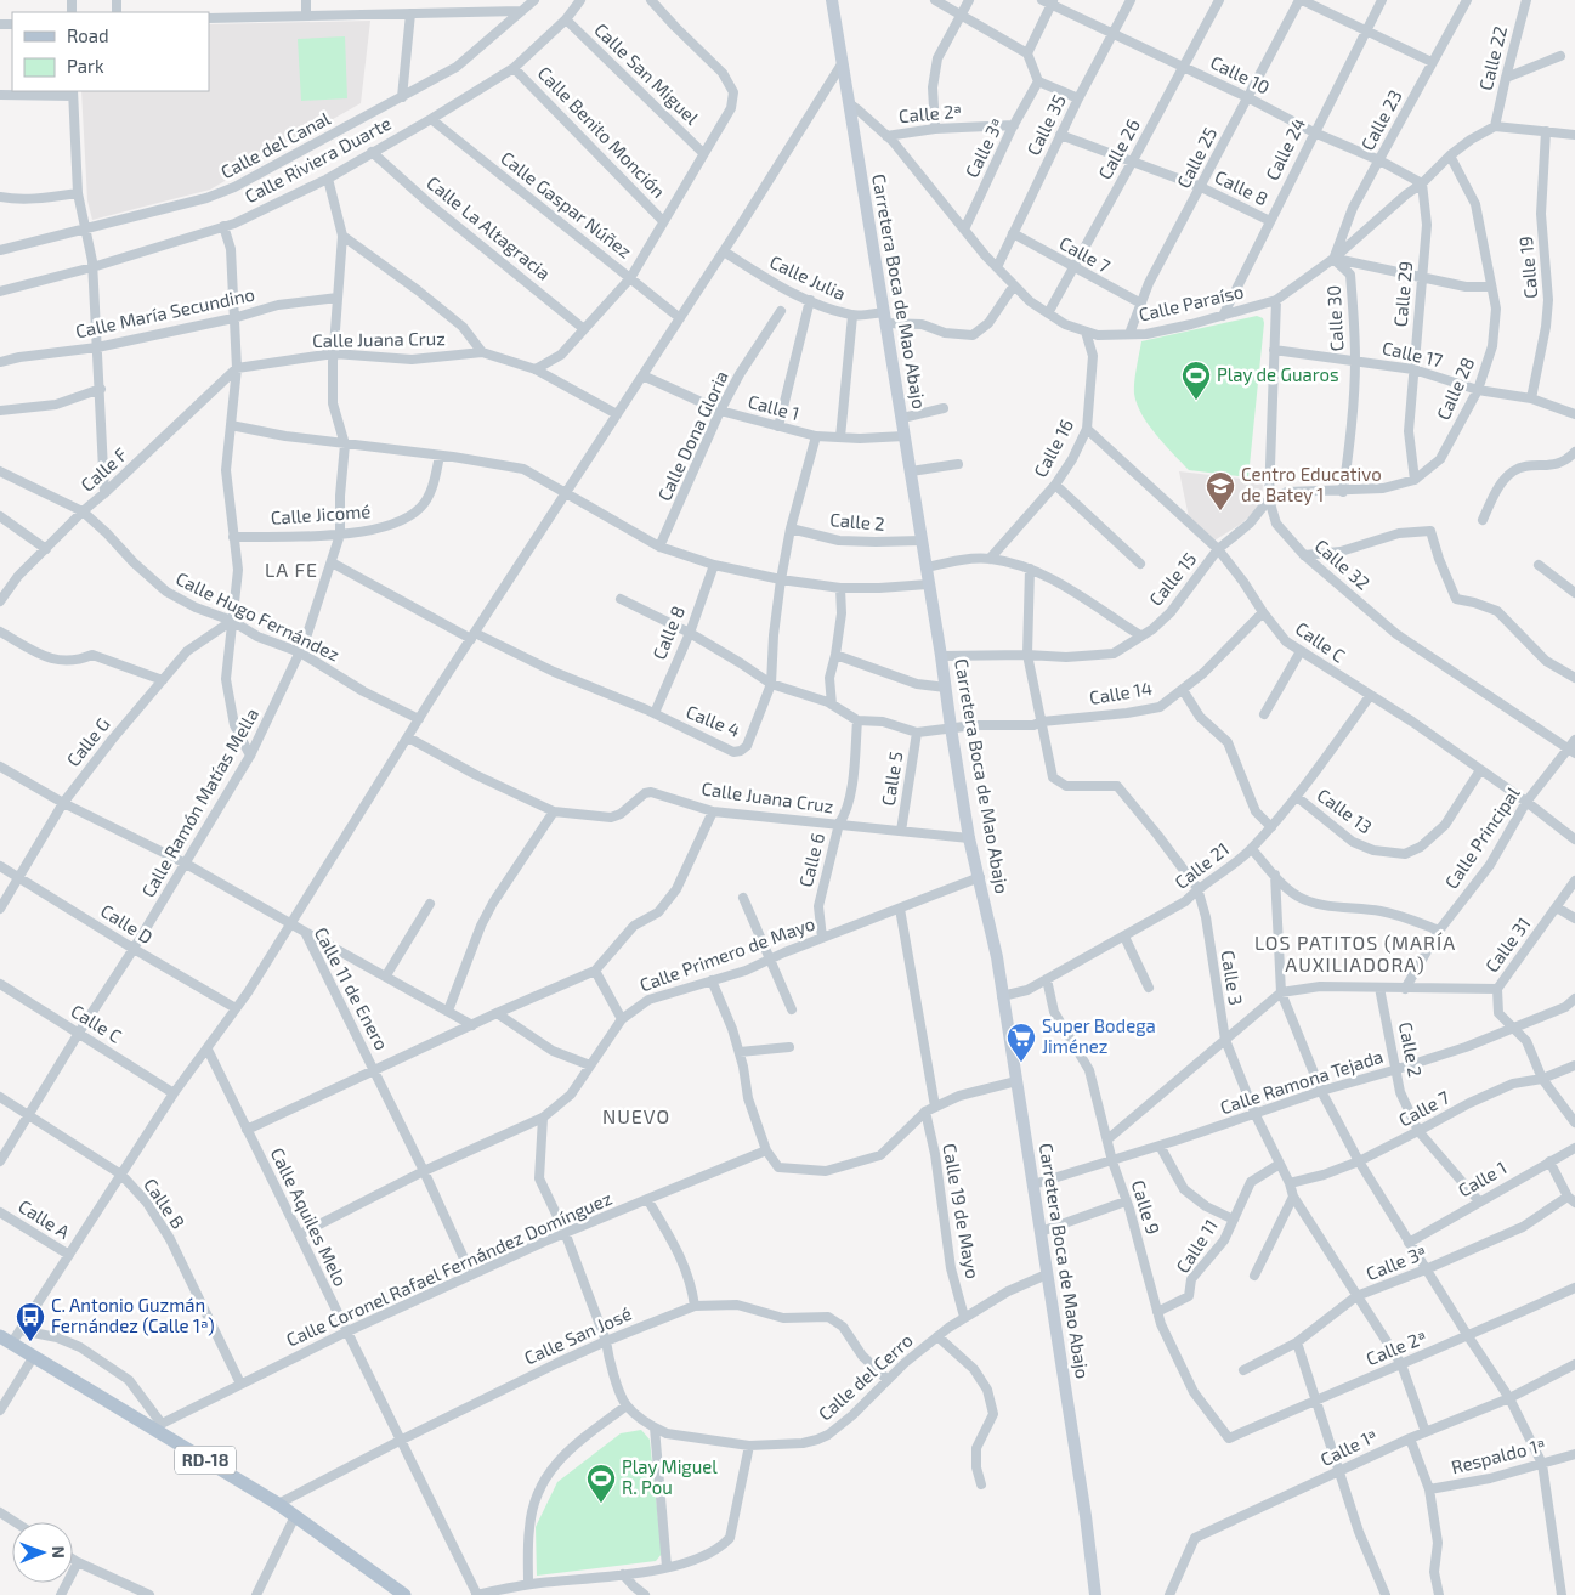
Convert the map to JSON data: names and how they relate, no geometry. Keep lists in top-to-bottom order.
{
  "streets": {
    "main road": ["RD-18"],
    "street": [
      "Calle 22",
      "Calle San Miguel",
      "Calle 10",
      "Calle 2ª",
      "Calle 23",
      "Calle 35",
      "Calle Benito Monción",
      "Calle del Canal",
      "Calle 3ª",
      "Calle 26",
      "Calle 24",
      "Calle 25",
      "Calle Riviera Duarte",
      "Calle 8",
      "Calle Gaspar Núñez",
      "Calle La Altagracia",
      "Calle 7",
      "Calle 19",
      "Calle Julia",
      "Carretera Boca de Mao Abajo",
      "Calle 29",
      "Calle Paraíso",
      "Calle María Secundino",
      "Calle 30",
      "Calle Juana Cruz",
      "Calle 17",
      "Calle 28",
      "Calle 1",
      "Calle Dona Gloria",
      "Calle 16",
      "Calle F",
      "Calle Jicomé",
      "Calle 2",
      "Calle 32",
      "Calle 15",
      "Calle Hugo Fernández",
      "Calle C",
      "Calle 14",
      "Calle 4",
      "Calle G",
      "Calle 5",
      "Calle Ramón Matías Mella",
      "Calle 13",
      "Calle Principal",
      "Calle 6",
      "Calle 21",
      "Calle D",
      "Calle 31",
      "Calle Primero de Mayo",
      "Calle 3",
      "Calle 11 de Enero",
      "Calle Ramona Tejada",
      "Calle B",
      "Calle 9",
      "Calle 19 de Mayo",
      "Calle Aquiles Melo",
      "Calle A",
      "Calle 11",
      "Calle Coronel Rafael Fernández Domínguez",
      "Calle San José",
      "Calle del Cerro",
      "Calle 1ª",
      "Respaldo 1ª"
    ]
  },
  "crossings": [
    ["Calle 22", "Calle Paraíso"],
    ["Calle San Miguel", "Calle Riviera Duarte"],
    ["Calle 10", "Calle 23"],
    ["Calle 10", "Calle 35"],
    ["Calle 10", "Calle 26"],
    ["Calle 10", "Calle 24"],
    ["Calle 10", "Calle 25"],
    ["Calle 10", "Calle 29"],
    ["Calle 10", "Calle Paraíso"],
    ["Calle 2ª", "Calle 3ª"],
    ["Calle 2ª", "Calle Paraíso"],
    ["Calle 2ª", "Calle 3"],
    ["Calle 2ª", "Calle 9"],
    ["Calle 23", "Calle Paraíso"],
    ["Calle 23", "Calle 30"],
    ["Calle 35", "Calle 8"],
    ["Calle 35", "Calle 7"],
    ["Calle 35", "Calle Paraíso"],
    ["Calle Benito Monción", "Calle Riviera Duarte"],
    ["Calle 3ª", "Calle Paraíso"],
    ["Calle 3ª", "Calle 3"],
    ["Calle 26", "Calle 8"],
    ["Calle 26", "Calle 7"],
    ["Calle 26", "Calle Paraíso"],
    ["Calle 24", "Calle 8"],
    ["Calle 24", "Calle Paraíso"],
    ["Calle 25", "Calle 8"],
    ["Calle 25", "Calle 7"],
    ["Calle 25", "Calle Paraíso"],
    ["Calle Riviera Duarte", "Calle Gaspar Núñez"],
    ["Calle Riviera Duarte", "Calle La Altagracia"],
    ["Calle Riviera Duarte", "Calle Ramón Matías Mella"],
    ["Calle 8", "Calle 4"],
    ["Calle 7", "Calle 2"],
    ["Calle 7", "Calle 31"],
    ["Calle 7", "Calle 3"],
    ["Calle 19", "Calle 17"],
    ["Calle Julia", "Carretera Boca de Mao Abajo"],
    ["Calle Julia", "Calle Paraíso"],
    ["Carretera Boca de Mao Abajo", "Calle Paraíso"],
    ["Carretera Boca de Mao Abajo", "Calle Juana Cruz"],
    ["Carretera Boca de Mao Abajo", "Calle 1"],
    ["Carretera Boca de Mao Abajo", "Calle 2"],
    ["Carretera Boca de Mao Abajo", "Calle 15"],
    ["Carretera Boca de Mao Abajo", "Calle 14"],
    ["Carretera Boca de Mao Abajo", "Calle 21"],
    ["Carretera Boca de Mao Abajo", "Calle Primero de Mayo"],
    ["Carretera Boca de Mao Abajo", "Calle Ramona Tejada"],
    ["Carretera Boca de Mao Abajo", "Calle del Cerro"],
    ["Calle 29", "Calle Paraíso"],
    ["Calle 29", "Calle 17"],
    ["Calle 29", "Calle 28"],
    ["Calle Paraíso", "Calle 30"],
    ["Calle Paraíso", "Calle 28"],
    ["Calle Paraíso", "Calle 16"],
    ["Calle Paraíso", "Calle 32"],
    ["Calle María Secundino", "Calle Ramón Matías Mella"],
    ["Calle 30", "Calle 17"],
    ["Calle 30", "Calle 28"],
    ["Calle Juana Cruz", "Calle F"],
    ["Calle Juana Cruz", "Calle 5"],
    ["Calle Juana Cruz", "Calle Ramón Matías Mella"],
    ["Calle Juana Cruz", "Calle 6"],
    ["Calle 17", "Calle 28"],
    ["Calle 17", "Calle 32"],
    ["Calle 28", "Calle 32"],
    ["Calle 28", "Calle 15"],
    ["Calle 1", "Calle Dona Gloria"],
    ["Calle 1", "Calle 2"],
    ["Calle 1", "Calle 4"],
    ["Calle 16", "Calle C"],
    ["Calle F", "Calle Hugo Fernández"],
    ["Calle Jicomé", "Calle Ramón Matías Mella"],
    ["Calle 2", "Calle 4"],
    ["Calle 2", "Calle Ramona Tejada"],
    ["Calle 32", "Calle 15"],
    ["Calle 32", "Calle Principal"],
    ["Calle 15", "Calle C"],
    ["Calle 15", "Calle 3"],
    ["Calle Hugo Fernández", "Calle G"],
    ["Calle Hugo Fernández", "Calle Ramón Matías Mella"],
    ["Calle C", "Calle 14"],
    ["Calle C", "Calle Ramón Matías Mella"],
    ["Calle C", "Calle 13"],
    ["Calle C", "Calle Principal"],
    ["Calle C", "Calle 21"],
    ["Calle 14", "Calle 5"],
    ["Calle 14", "Calle 3"],
    ["Calle 4", "Calle Ramón Matías Mella"],
    ["Calle G", "Calle D"],
    ["Calle G", "Calle 11 de Enero"],
    ["Calle Ramón Matías Mella", "Calle D"],
    ["Calle Ramón Matías Mella", "Calle 11 de Enero"],
    ["Calle Ramón Matías Mella", "Calle B"],
    ["Calle 13", "Calle 21"],
    ["Calle 6", "Calle Primero de Mayo"],
    ["Calle 21", "Calle 3"],
    ["Calle 21", "Calle 9"],
    ["Calle 31", "Calle Ramona Tejada"],
    ["Calle Primero de Mayo", "Calle 11 de Enero"],
    ["Calle Primero de Mayo", "Calle Aquiles Melo"],
    ["Calle 3", "Calle Ramona Tejada"],
    ["Calle 3", "Calle 11"],
    ["Calle 3", "Calle 1ª"],
    ["Calle 11 de Enero", "Calle Coronel Rafael Fernández Domínguez"],
    ["Calle Ramona Tejada", "Calle 9"],
    ["Calle B", "Calle Coronel Rafael Fernández Domínguez"],
    ["Calle 9", "Calle 11"],
    ["Calle 19 de Mayo", "Calle del Cerro"],
    ["Calle Aquiles Melo", "Calle Coronel Rafael Fernández Domínguez"],
    ["Calle Aquiles Melo", "Calle San José"],
    ["Calle Coronel Rafael Fernández Domínguez", "RD-18"],
    ["Calle San José", "Calle del Cerro"],
    ["Calle San José", "RD-18"]
  ],
  "districts": ["LA FE", "LOS PATITOS (MARÍA AUXILIADORA)", "NUEVO"],
  "places": {
    "sports": ["Play de Guaros", "Play Miguel R. Pou"],
    "school or university": ["Centro Educativo de Batey 1"],
    "supermarket": ["Super Bodega Jiménez"],
    "bus stop": ["C. Antonio Guzmán Fernández (Calle 1ª)"]
  },
  "legend": ["Road", "Park"],
  "north": "right"
}
